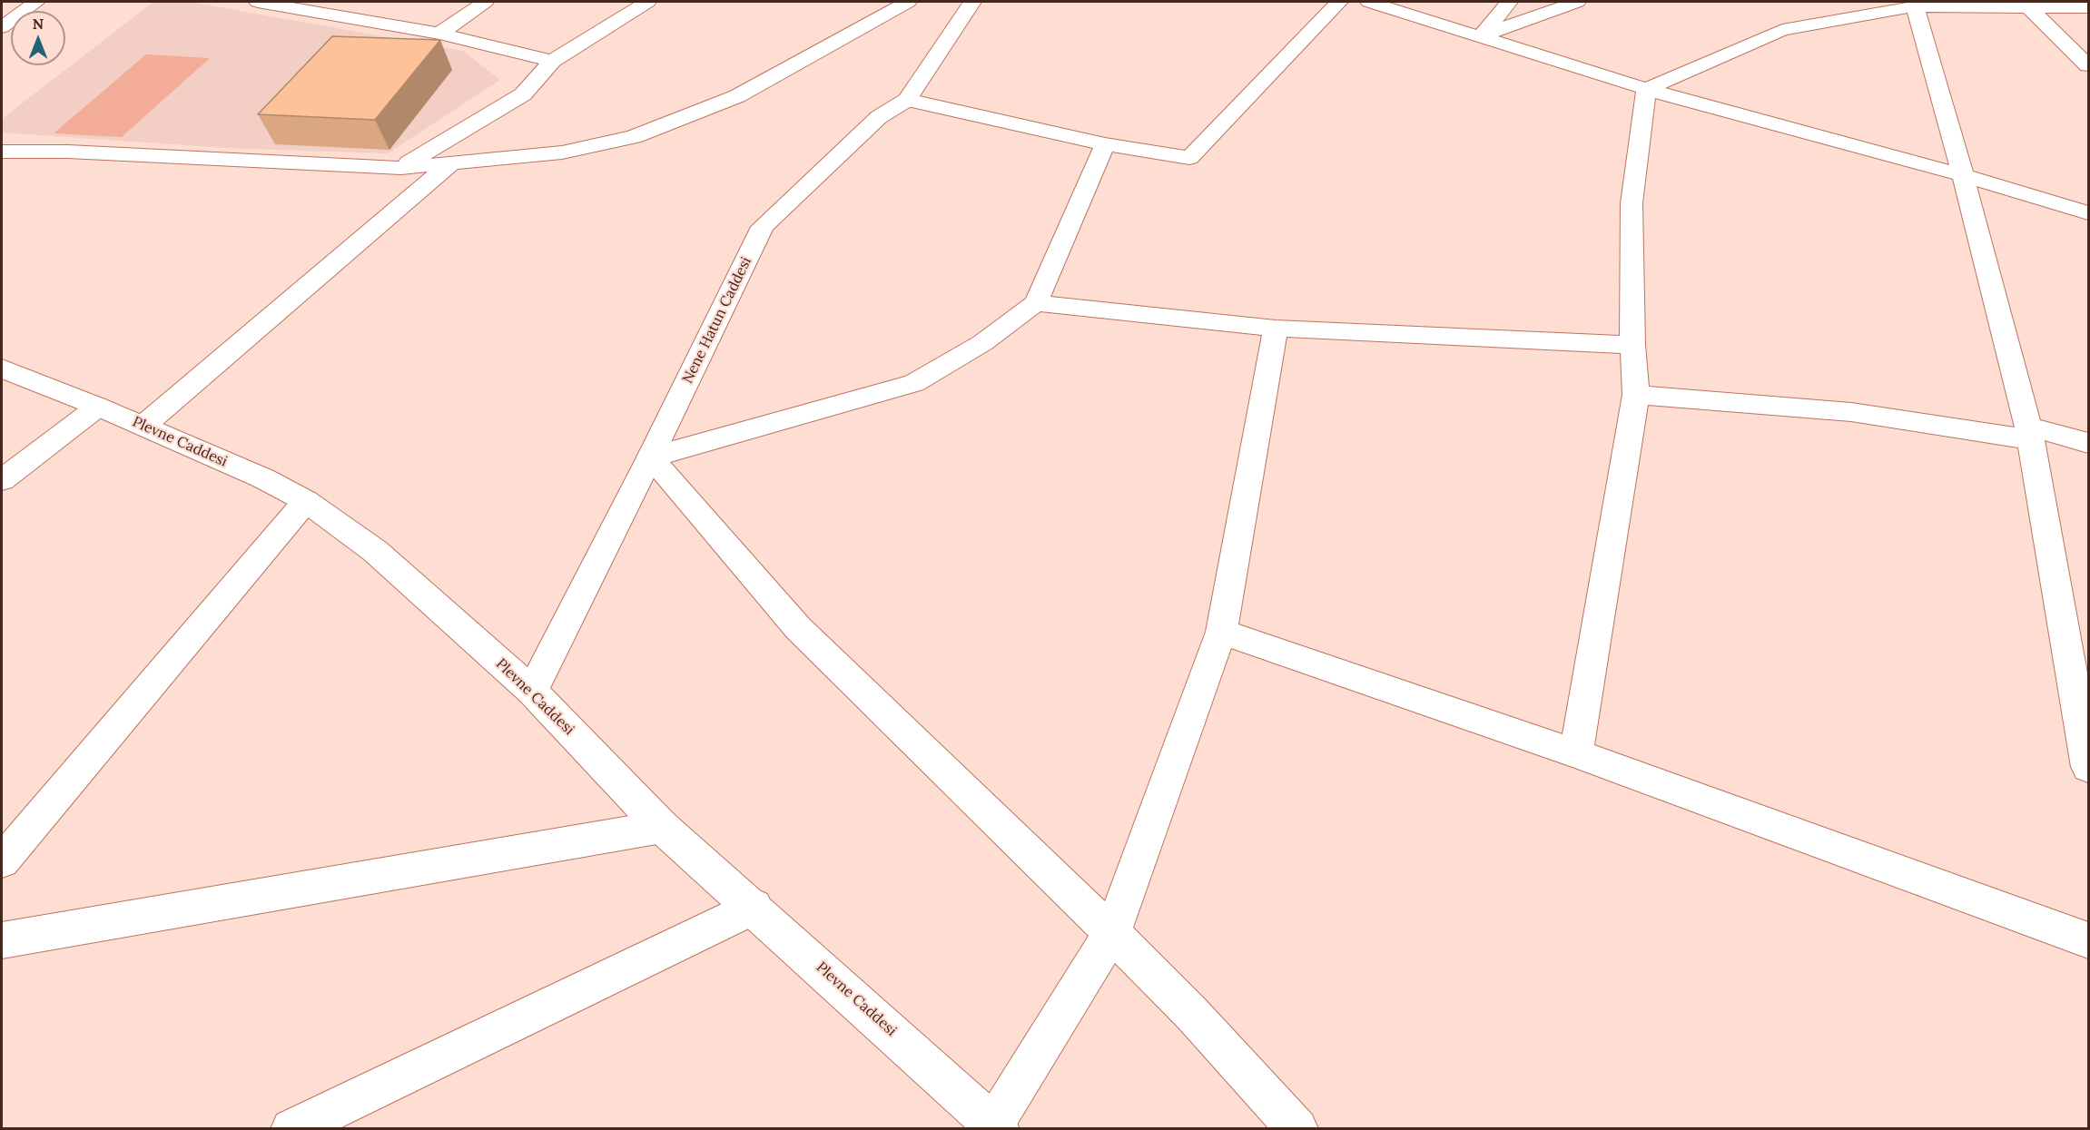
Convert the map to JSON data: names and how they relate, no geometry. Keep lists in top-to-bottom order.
{
  "streets": {
    "street": ["Nene Hatun Caddesi", "Plevne Caddesi"]
  },
  "crossings": [
    ["Nene Hatun Caddesi", "Plevne Caddesi"]
  ],
  "north": "top"
}
